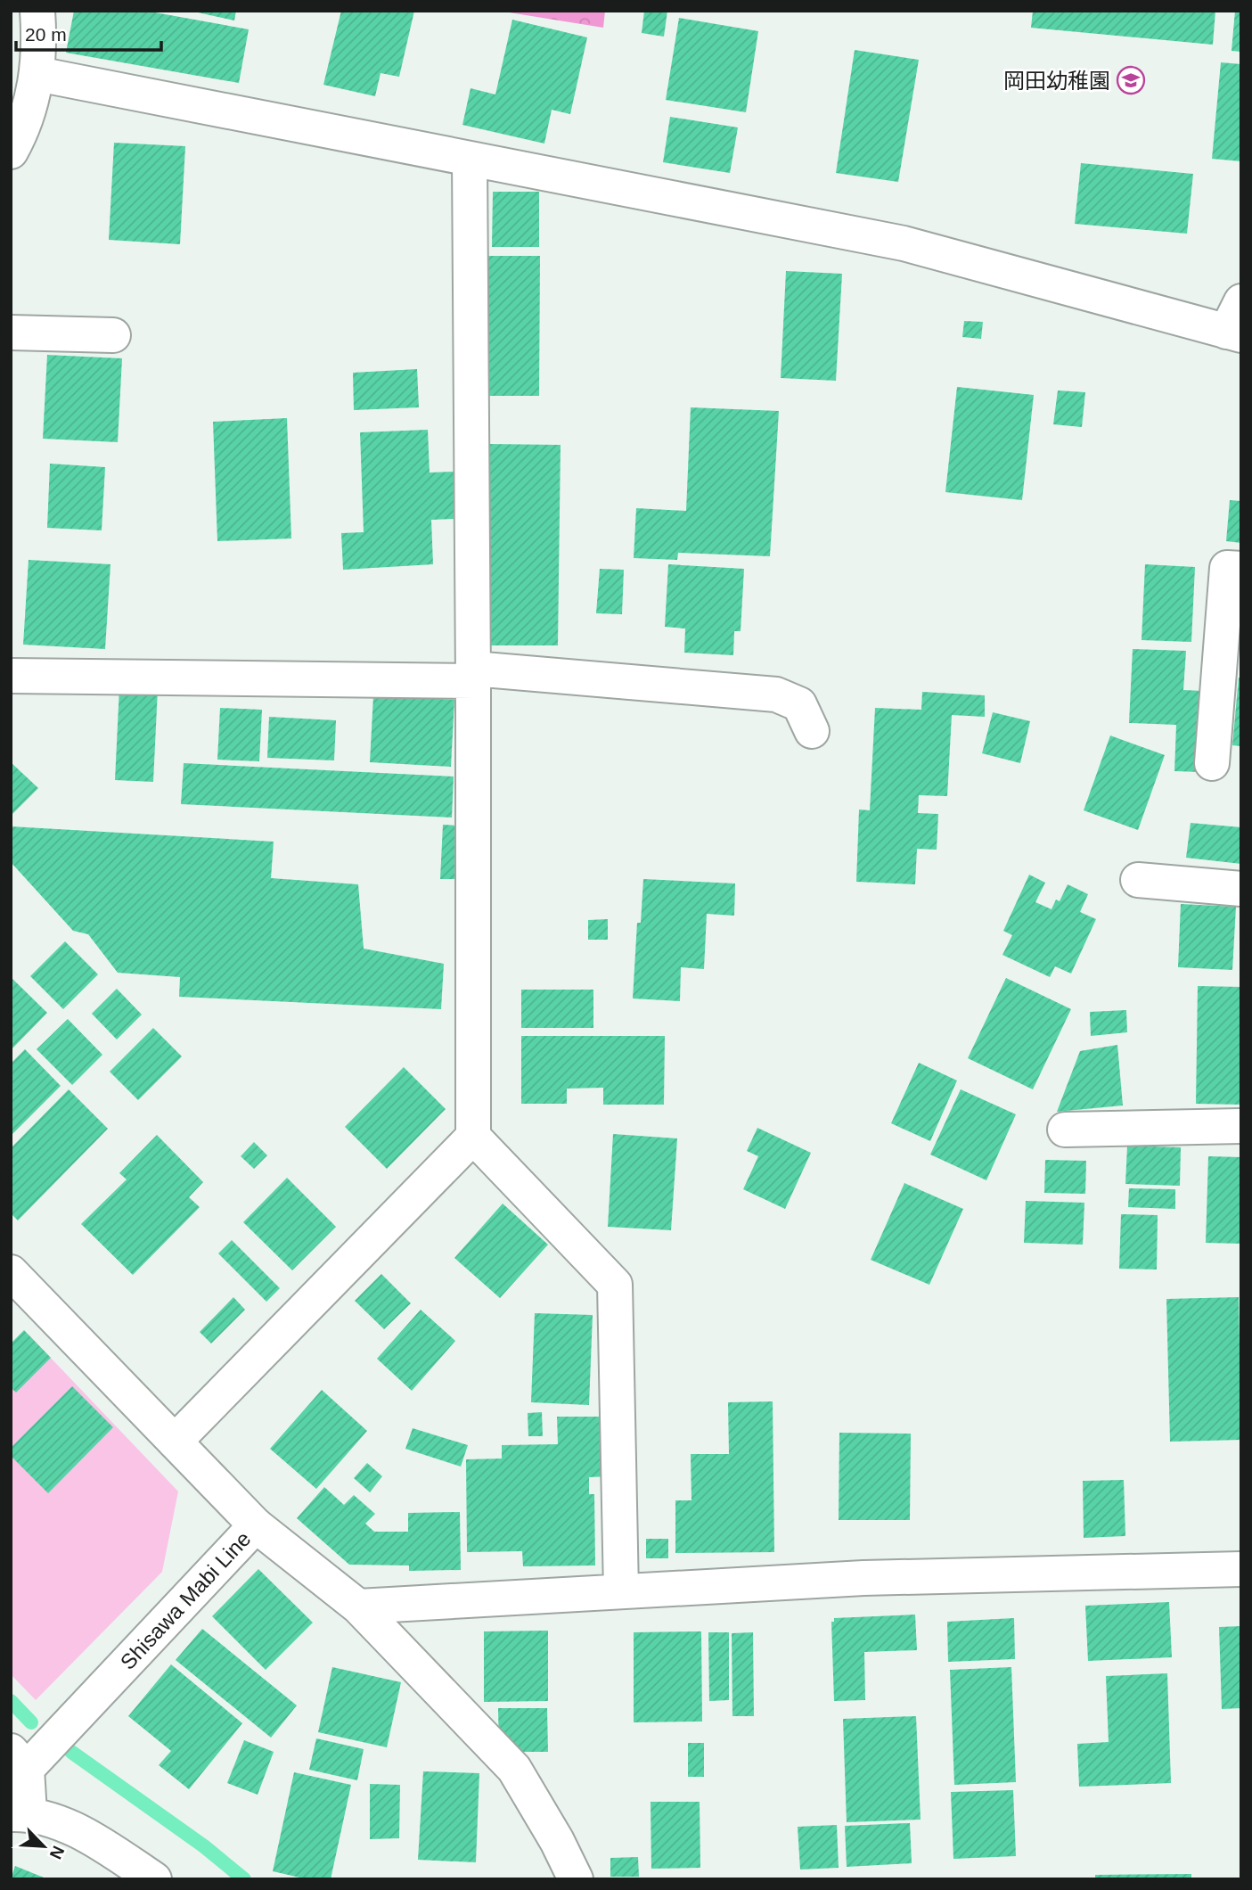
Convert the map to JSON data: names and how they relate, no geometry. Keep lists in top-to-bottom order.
{
  "streets": {
    "street": ["Shisawa Mabi Line"]
  },
  "places": {
    "school or university": ["岡田幼稚園"]
  },
  "scale_bar": "20 m",
  "north": "bottom right"
}
